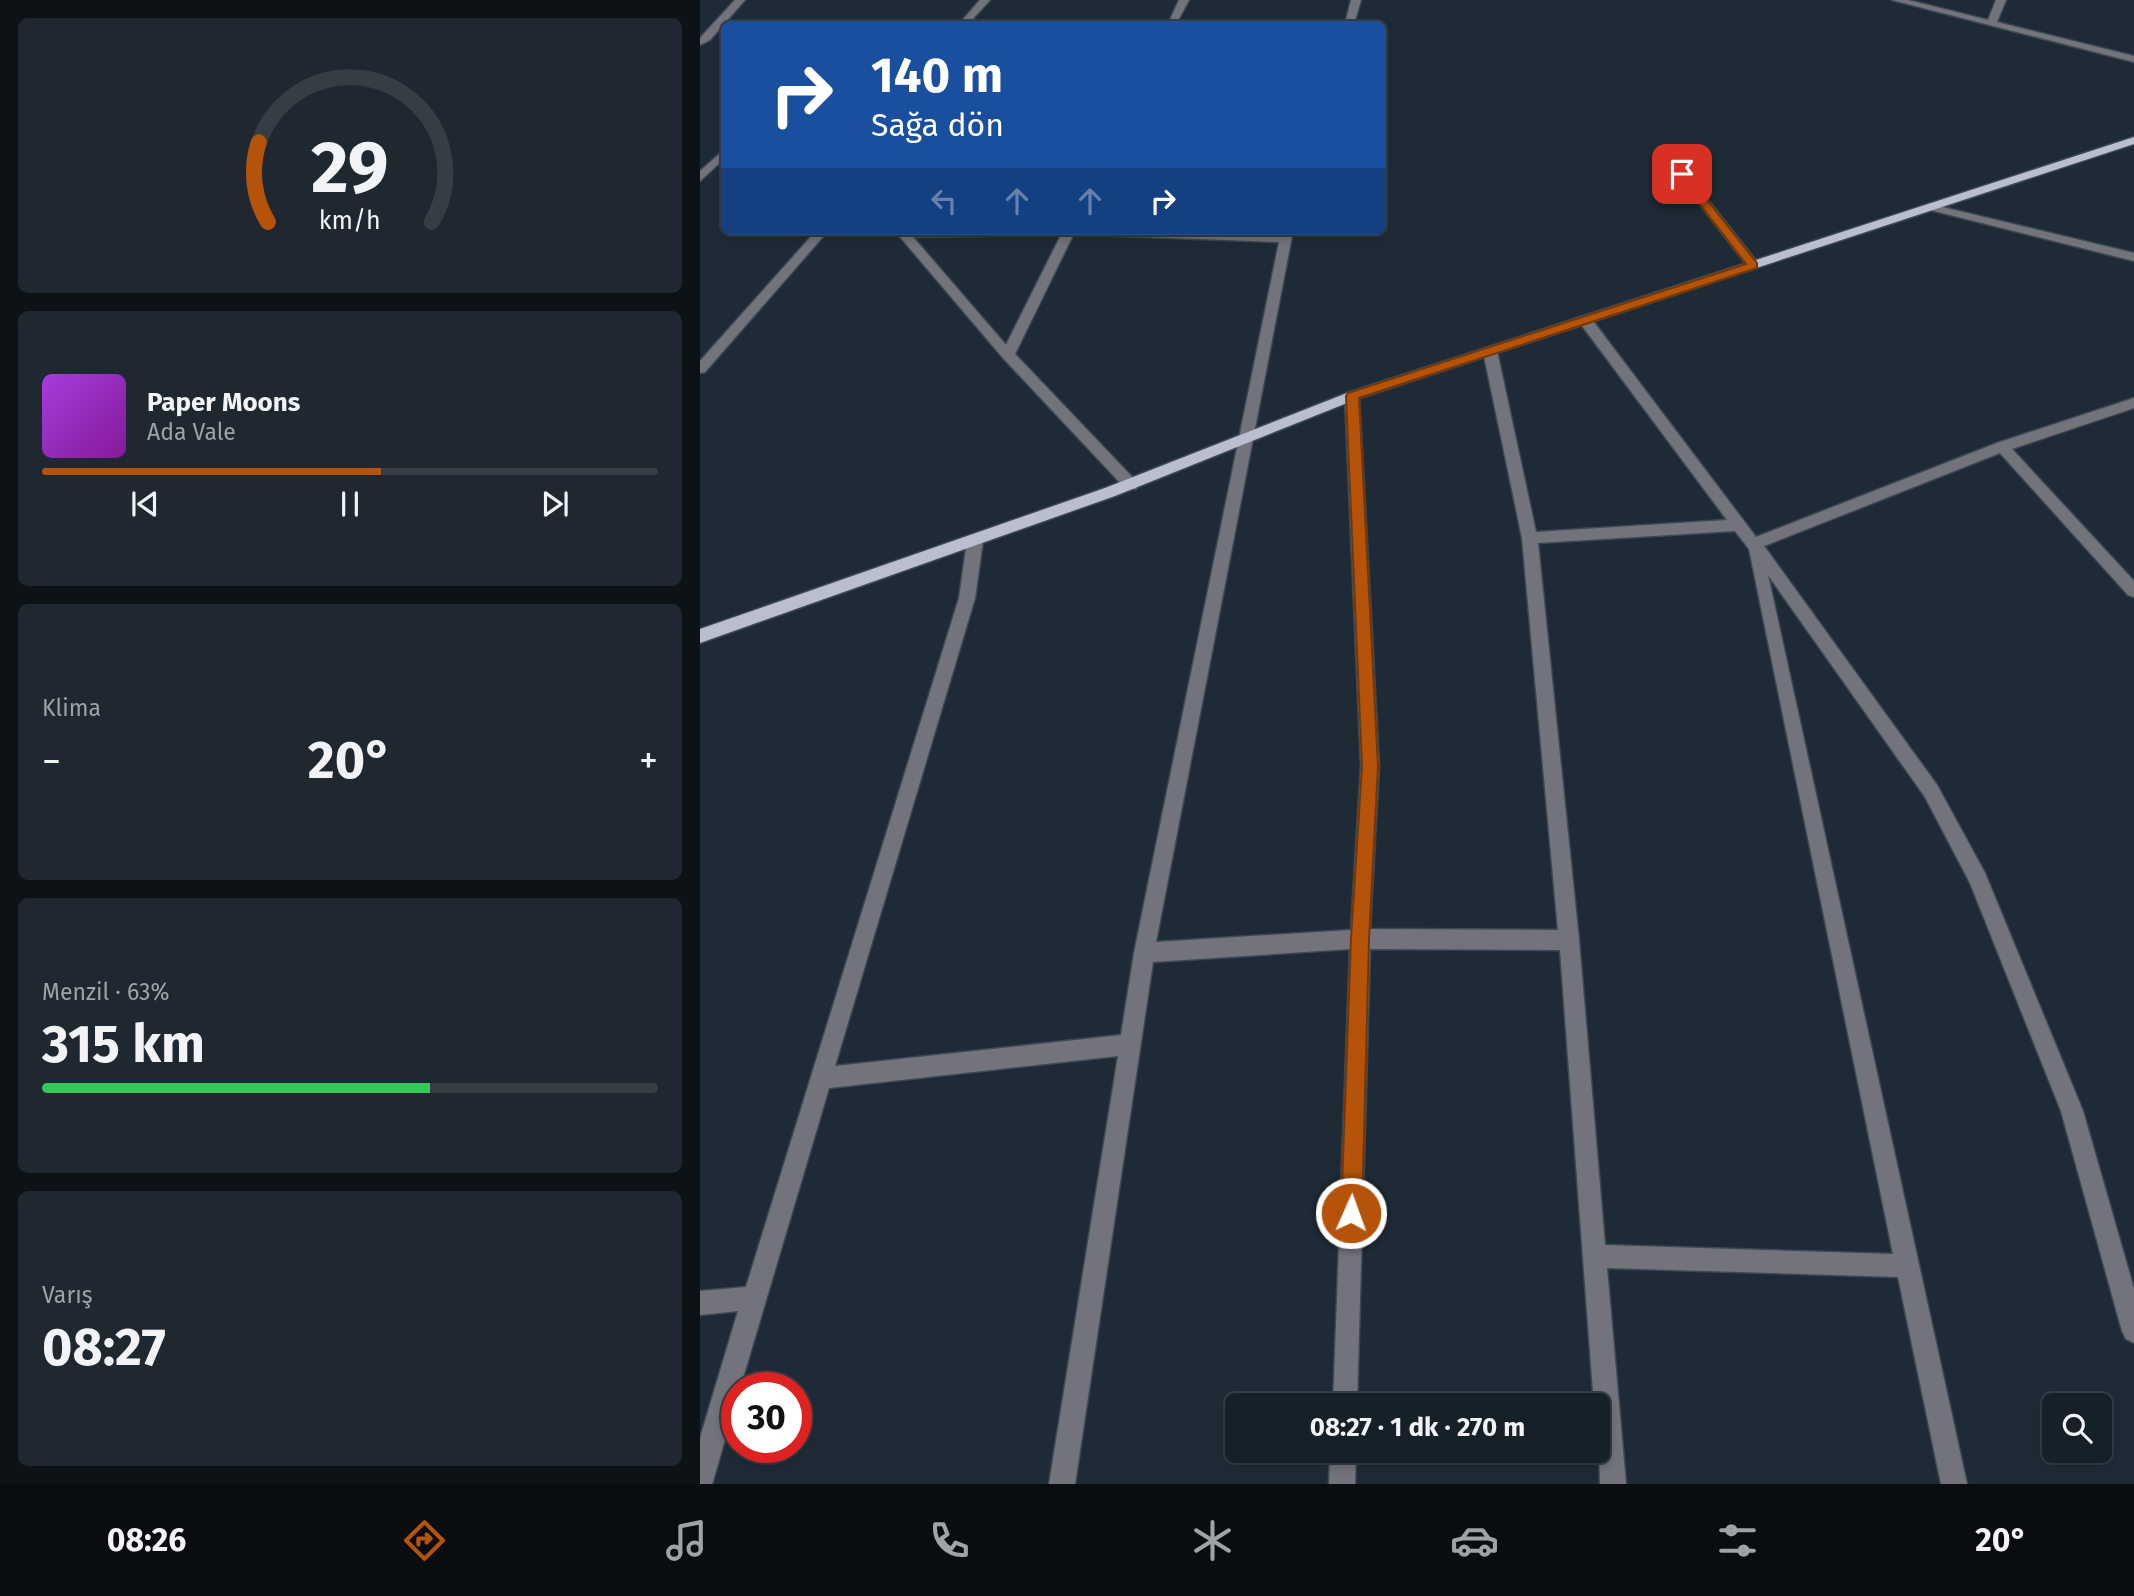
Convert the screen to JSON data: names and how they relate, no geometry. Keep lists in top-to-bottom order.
{
  "page": {
    "turn": ["140 m", "Sağa dön"],
    "song": ["Paper Moons", "Ada Vale"],
    "tile": [
      "Klima",
      ["Menzil · 63%", "315 km"],
      ["Varış", "08:27"]
    ],
    "heat": ["−", "20°", "+"],
    "limit": "30",
    "trip": "08:27 · 1 dk · 270 m",
    "tabs": ["08:26", "20°"],
    "gauge": ["29", "km/h"]
  }
}
